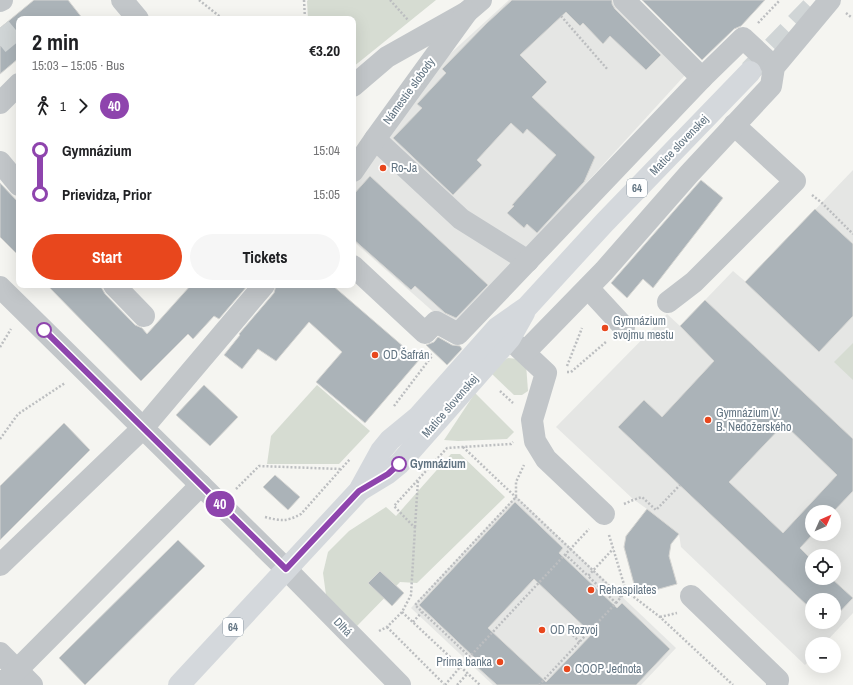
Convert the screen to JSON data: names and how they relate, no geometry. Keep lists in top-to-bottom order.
{
  "streets": {
    "main road": ["Matice slovenskej", "64"],
    "street": ["Námestie slobody", "Dlhá"]
  },
  "crossings": [
    ["Matice slovenskej", "Dlhá"]
  ],
  "places": [
    "Ro-Ja",
    "Gymnázium svojmu mestu",
    "OD Šafrán",
    "Gymnázium V. B. Nedožerského",
    "Gymnázium",
    "Rehaspilates",
    "OD Rozvoj",
    "Prima banka",
    "COOP Jednota"
  ],
  "lines": ["bus line 40"],
  "north": "top right",
  "page": {
    "on_map": "40",
    "heading": ["2 min", "15:03 – 15:05 · Bus", "€3.20"],
    "legs": ["1", "40"],
    "list": [
      {
        "name": "Gymnázium",
        "value": "15:04"
      },
      {
        "name": "Prievidza, Prior",
        "value": "15:05"
      }
    ],
    "buttons": ["Start", "Tickets"],
    "map_buttons": ["+", "−"]
  }
}
